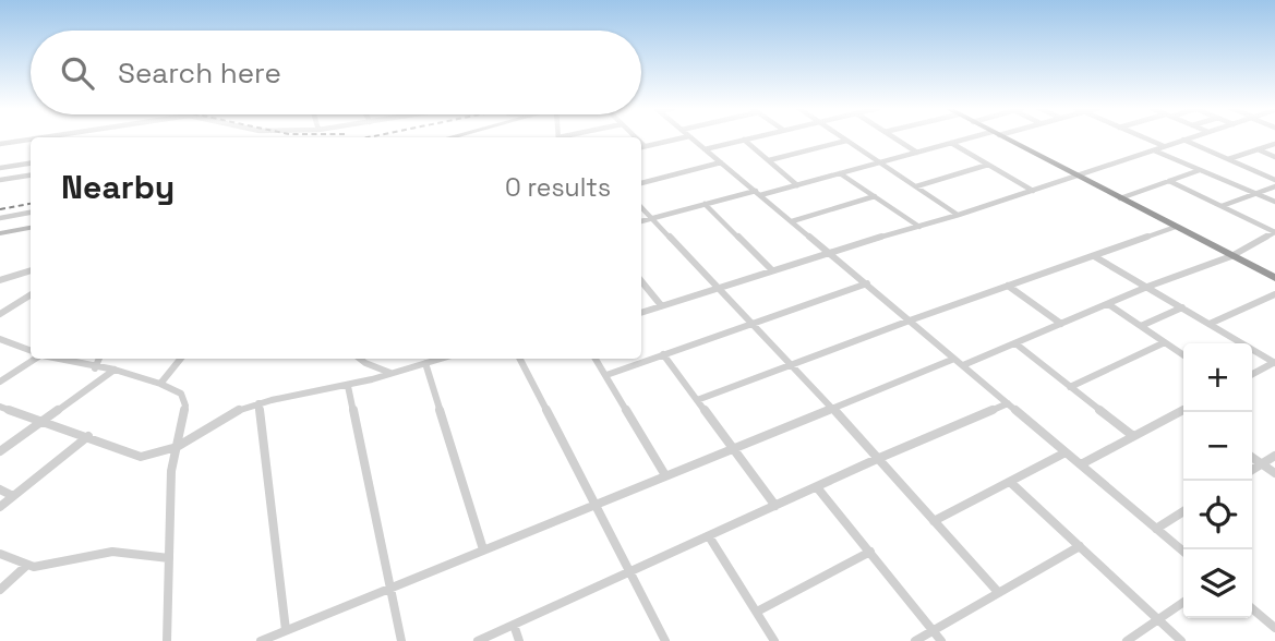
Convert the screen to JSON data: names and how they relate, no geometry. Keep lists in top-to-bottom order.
{
  "page": {
    "search": "Search here",
    "heading": ["Nearby", "0 results"],
    "map_buttons": ["+", "−"]
  }
}
